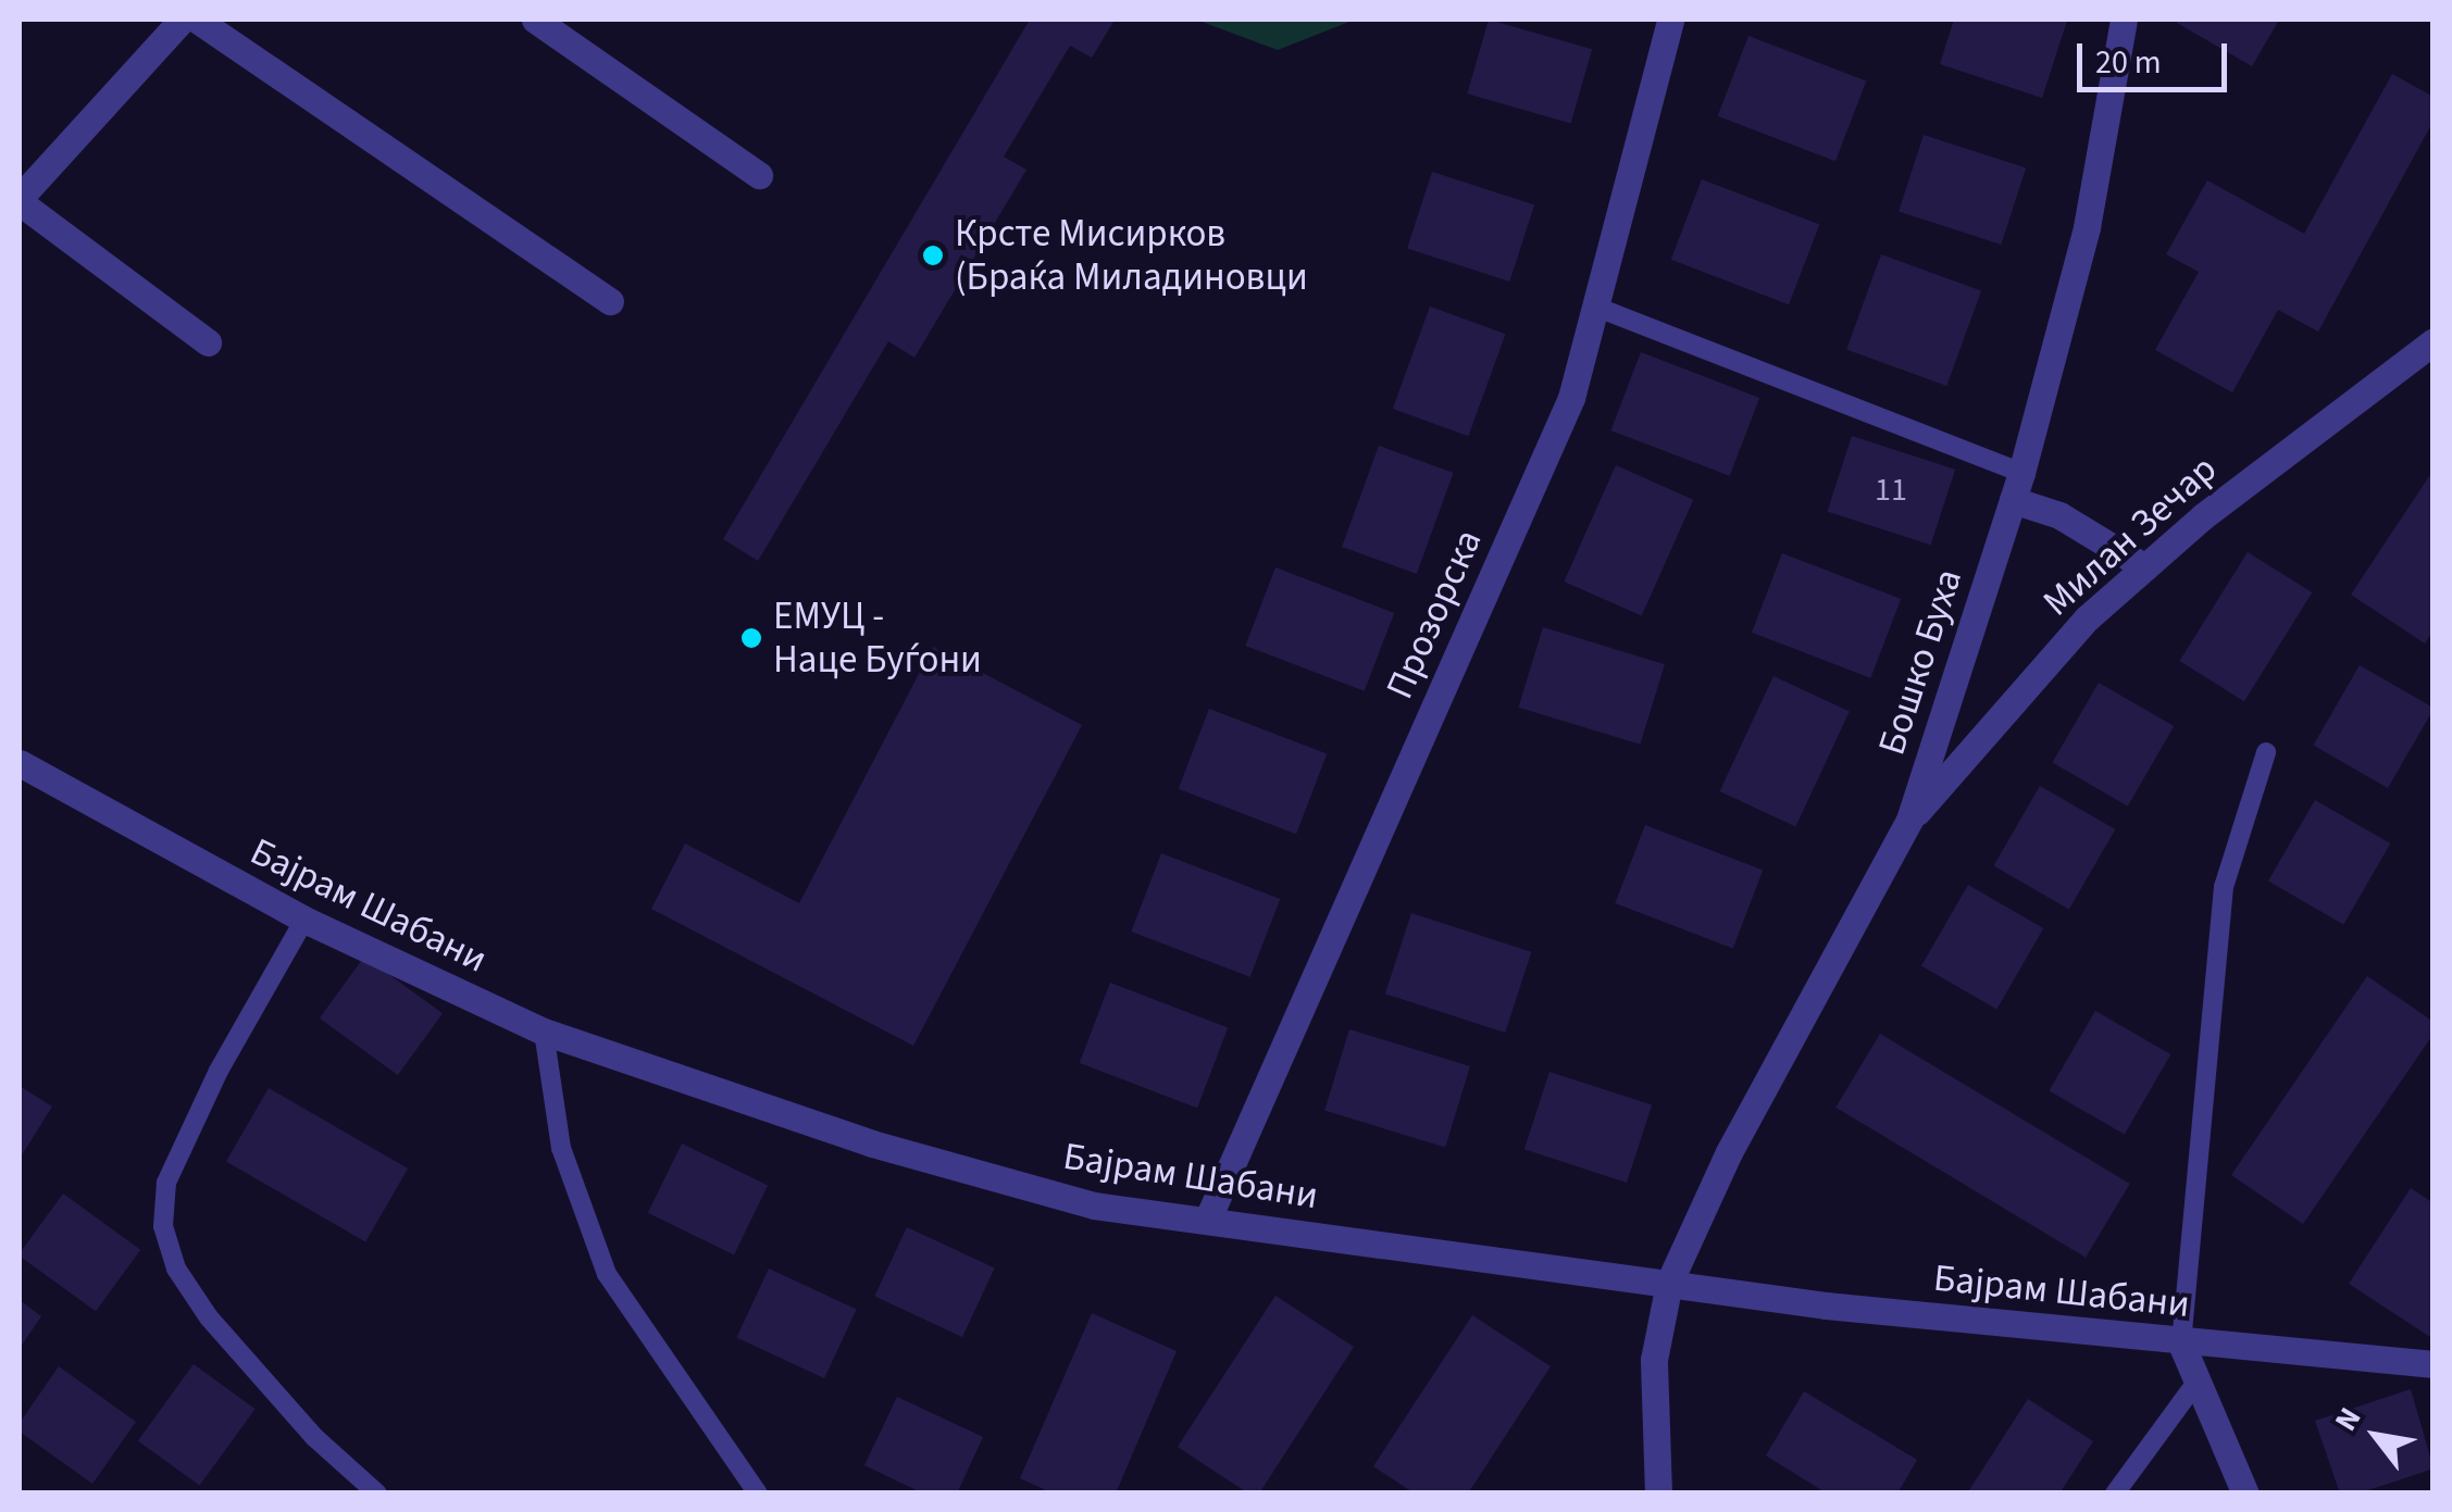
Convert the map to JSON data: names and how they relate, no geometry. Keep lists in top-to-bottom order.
{
  "streets": {
    "street": [
      "Милан Зечар",
      "Прозорска",
      "Бошко Буха",
      "Бајрам Шабани"
    ]
  },
  "crossings": [
    ["Милан Зечар", "Бошко Буха"],
    ["Прозорска", "Бајрам Шабани"],
    ["Бошко Буха", "Бајрам Шабани"]
  ],
  "places": ["Крсте Мисирков (Браќа Миладиновци", "ЕМУЦ - Наце Буѓони"],
  "house_numbers": ["11"],
  "scale_bar": "20 m",
  "north": "top left"
}
